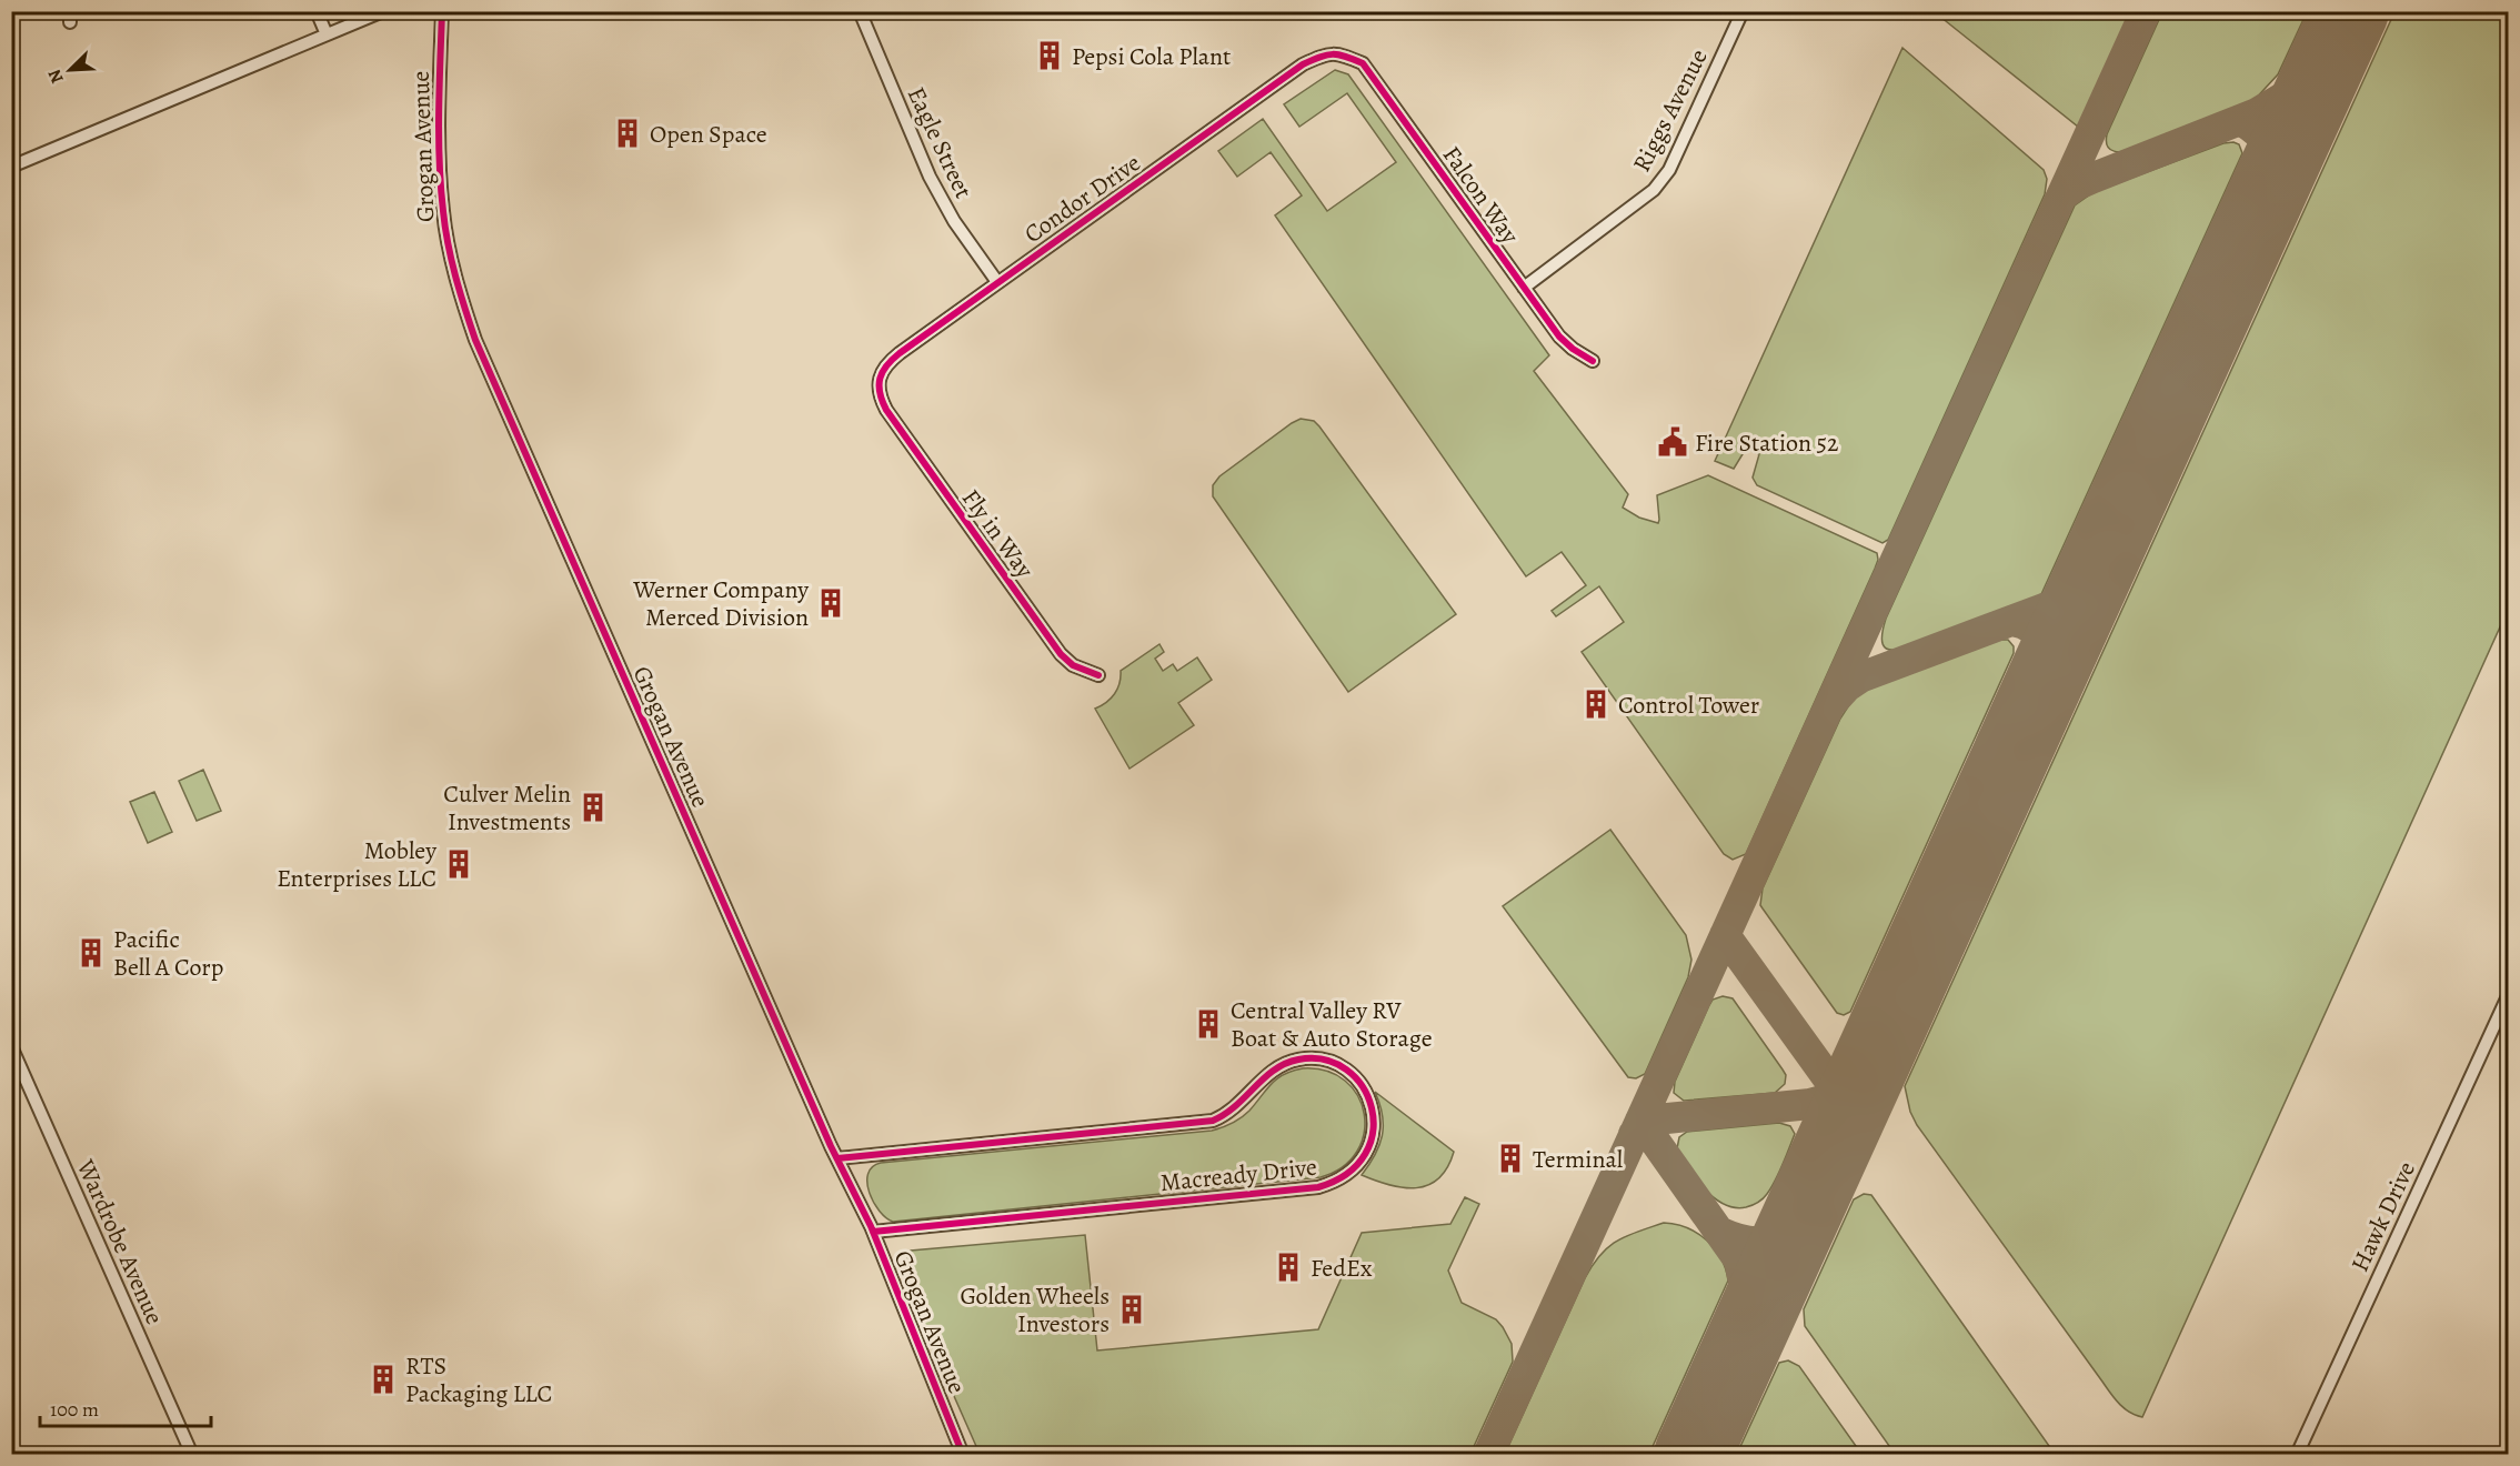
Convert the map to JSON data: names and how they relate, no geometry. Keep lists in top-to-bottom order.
{
  "streets": {
    "street": [
      "Riggs Avenue",
      "Eagle Street",
      "Grogan Avenue",
      "Falcon Way",
      "Condor Drive",
      "Fly in Way",
      "Macready Drive",
      "Hawk Drive",
      "Wardrobe Avenue"
    ]
  },
  "crossings": [
    ["Riggs Avenue", "Falcon Way"],
    ["Eagle Street", "Condor Drive"],
    ["Grogan Avenue", "Macready Drive"],
    ["Falcon Way", "Condor Drive"],
    ["Condor Drive", "Fly in Way"]
  ],
  "places": {
    "building": [
      "Pepsi Cola Plant",
      "Open Space",
      "Werner Company Merced Division",
      "Control Tower",
      "Culver Melin Investments",
      "Mobley Enterprises LLC",
      "Pacific Bell A Corp",
      "Central Valley RV Boat & Auto Storage",
      "Terminal",
      "FedEx",
      "Golden Wheels Investors",
      "RTS Packaging LLC"
    ],
    "public building": ["Fire Station 52"]
  },
  "scale_bar": "100 m",
  "north": "bottom left"
}
